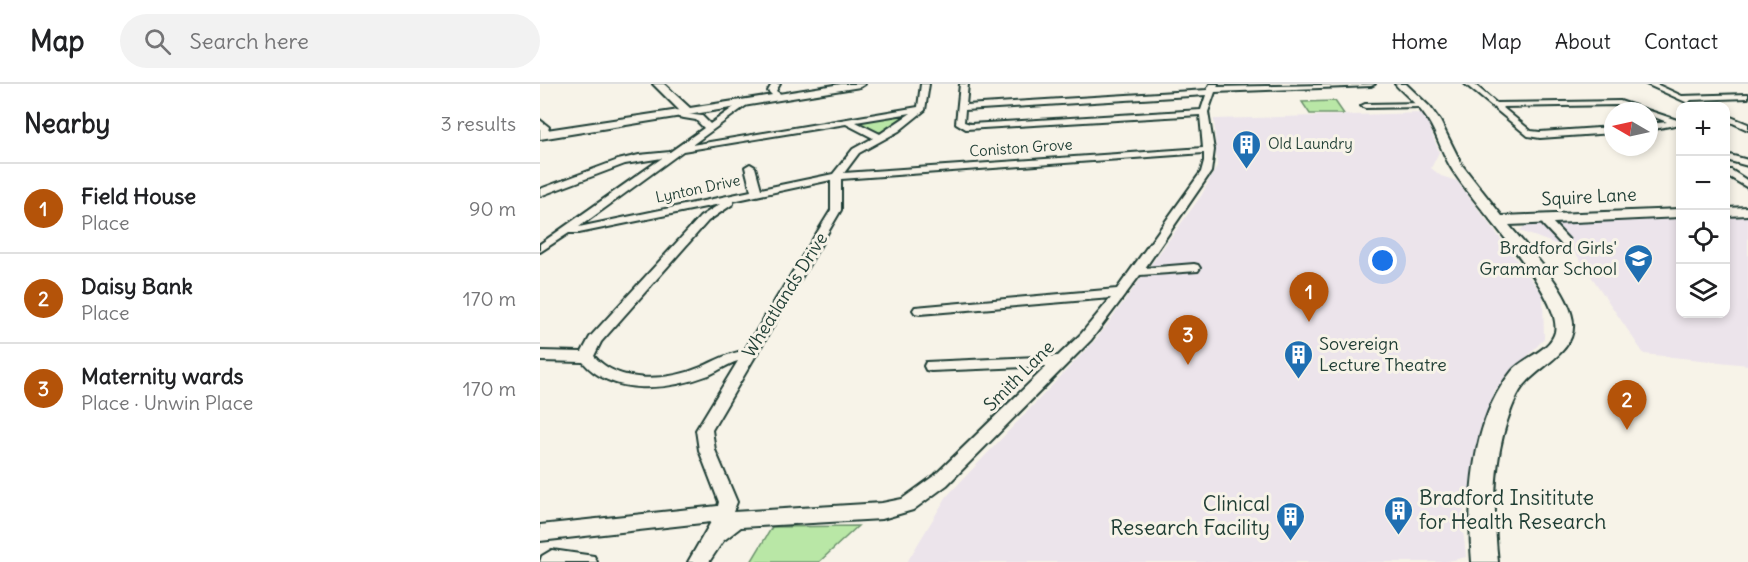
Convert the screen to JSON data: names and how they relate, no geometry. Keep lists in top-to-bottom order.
{
  "streets": {
    "street": [
      "Coniston Grove",
      "Lynton Drive",
      "Squire Lane",
      "Wheatlands Drive",
      "Smith Lane"
    ]
  },
  "crossings": [
    ["Coniston Grove", "Lynton Drive"],
    ["Coniston Grove", "Wheatlands Drive"],
    ["Coniston Grove", "Smith Lane"],
    ["Lynton Drive", "Wheatlands Drive"],
    ["Wheatlands Drive", "Smith Lane"]
  ],
  "places": {
    "building": [
      "Old Laundry",
      "Sovereign Lecture Theatre",
      "Bradford Insititute for Health Research",
      "Clinical Research Facility"
    ],
    "school or university": ["Bradford Girls' Grammar School"]
  },
  "north": "left",
  "page": {
    "header": "Map",
    "search": "Search here",
    "nav": [
      "Home",
      "Map",
      "About",
      "Contact"
    ],
    "heading": ["Nearby", "3 results"],
    "map_buttons": ["+", "−"],
    "list": [
      {
        "mark": "1",
        "name": "Field House",
        "note": "Place",
        "value": "90 m"
      },
      {
        "mark": "2",
        "name": "Daisy Bank",
        "note": "Place",
        "value": "170 m"
      },
      {
        "mark": "3",
        "name": "Maternity wards",
        "note": "Place · Unwin Place",
        "value": "170 m"
      }
    ],
    "pins": ["1", "3", "2"]
  }
}
